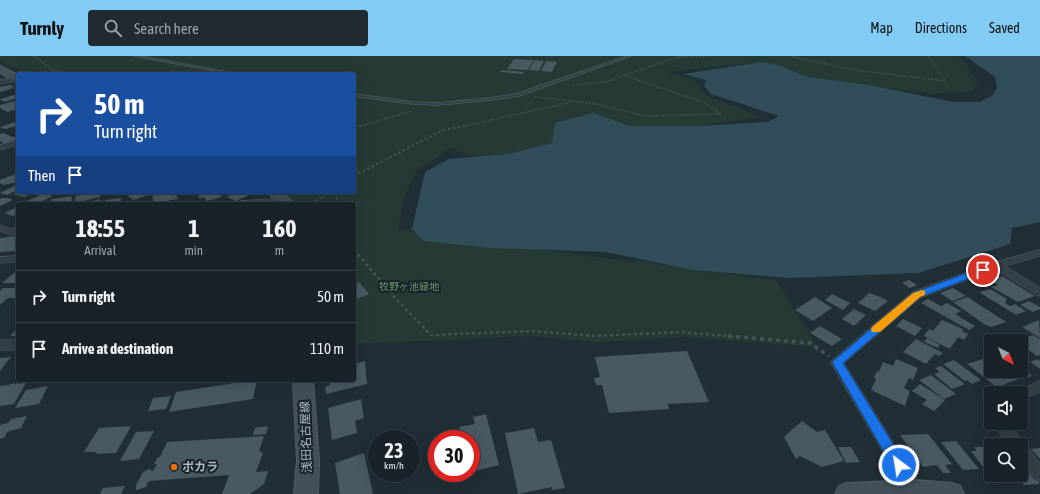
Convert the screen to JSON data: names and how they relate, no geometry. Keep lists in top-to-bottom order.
{
  "streets": {
    "main road": ["浅田名古屋線"]
  },
  "parks": ["牧野ヶ池緑地"],
  "places": ["ポカラ"],
  "north": "bottom right",
  "page": {
    "header": "Turnly",
    "search": "Search here",
    "nav": ["Map", "Directions", "Saved"],
    "turn": ["50 m", "Turn right"],
    "then": "Then",
    "eta": [
      "18:55",
      "Arrival",
      "1",
      "min",
      "160",
      "m"
    ],
    "list": [
      {
        "name": "Turn right",
        "value": "50 m"
      },
      {
        "name": "Arrive at destination",
        "value": "110 m"
      }
    ],
    "speed": "23 km/h",
    "limit": "30"
  }
}
